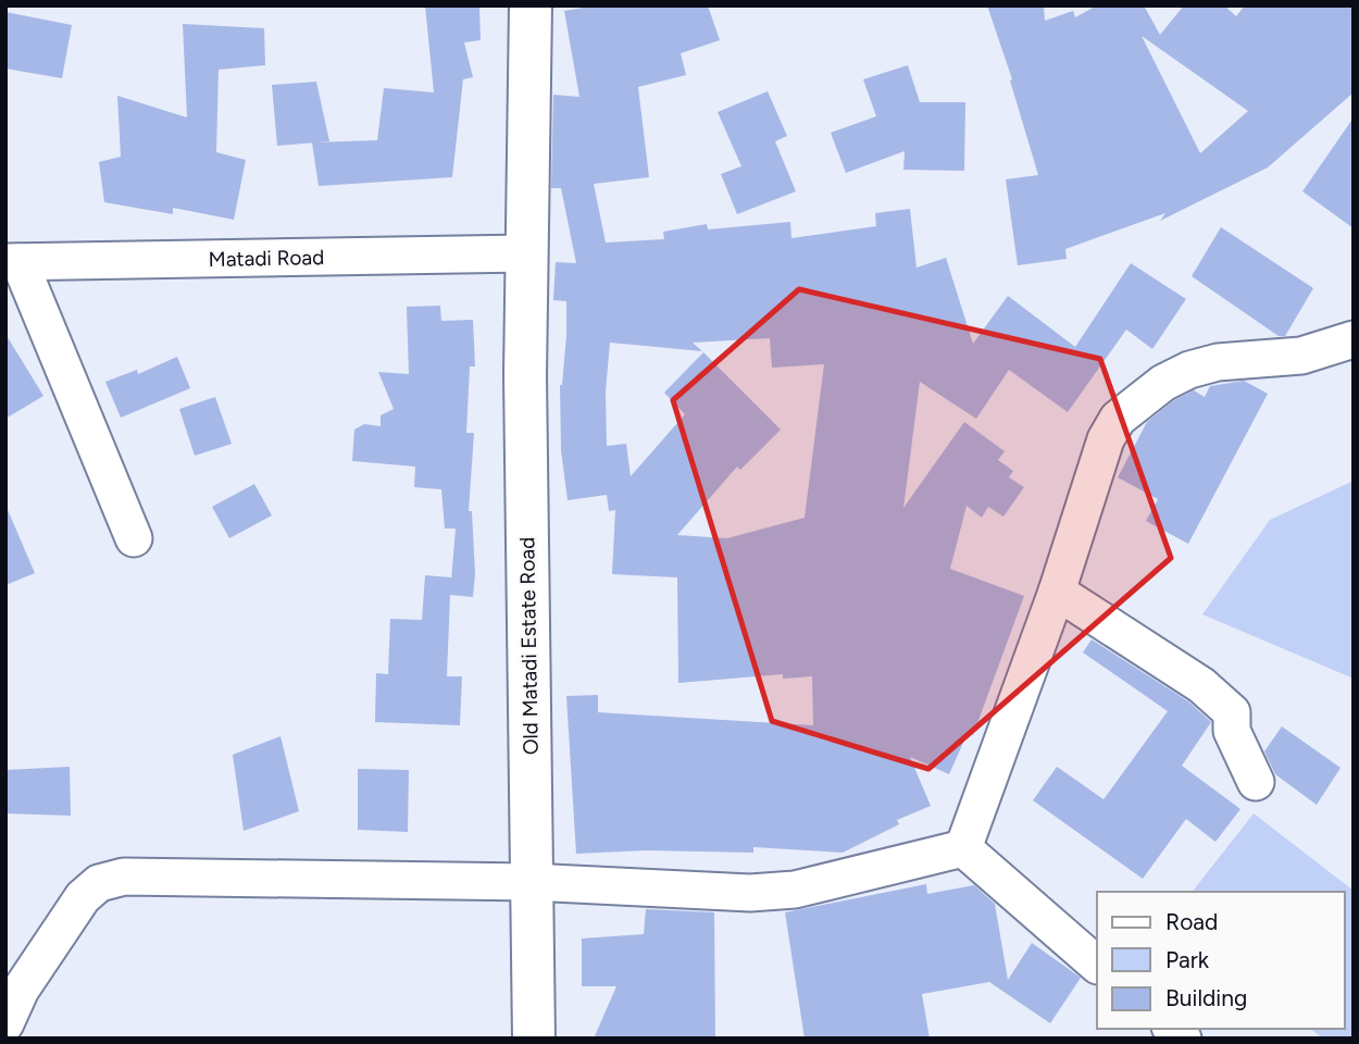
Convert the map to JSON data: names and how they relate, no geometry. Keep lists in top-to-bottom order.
{
  "streets": {
    "street": ["Matadi Road", "Old Matadi Estate Road"]
  },
  "crossings": [
    ["Matadi Road", "Old Matadi Estate Road"]
  ],
  "legend": ["Road", "Park", "Building"]
}
